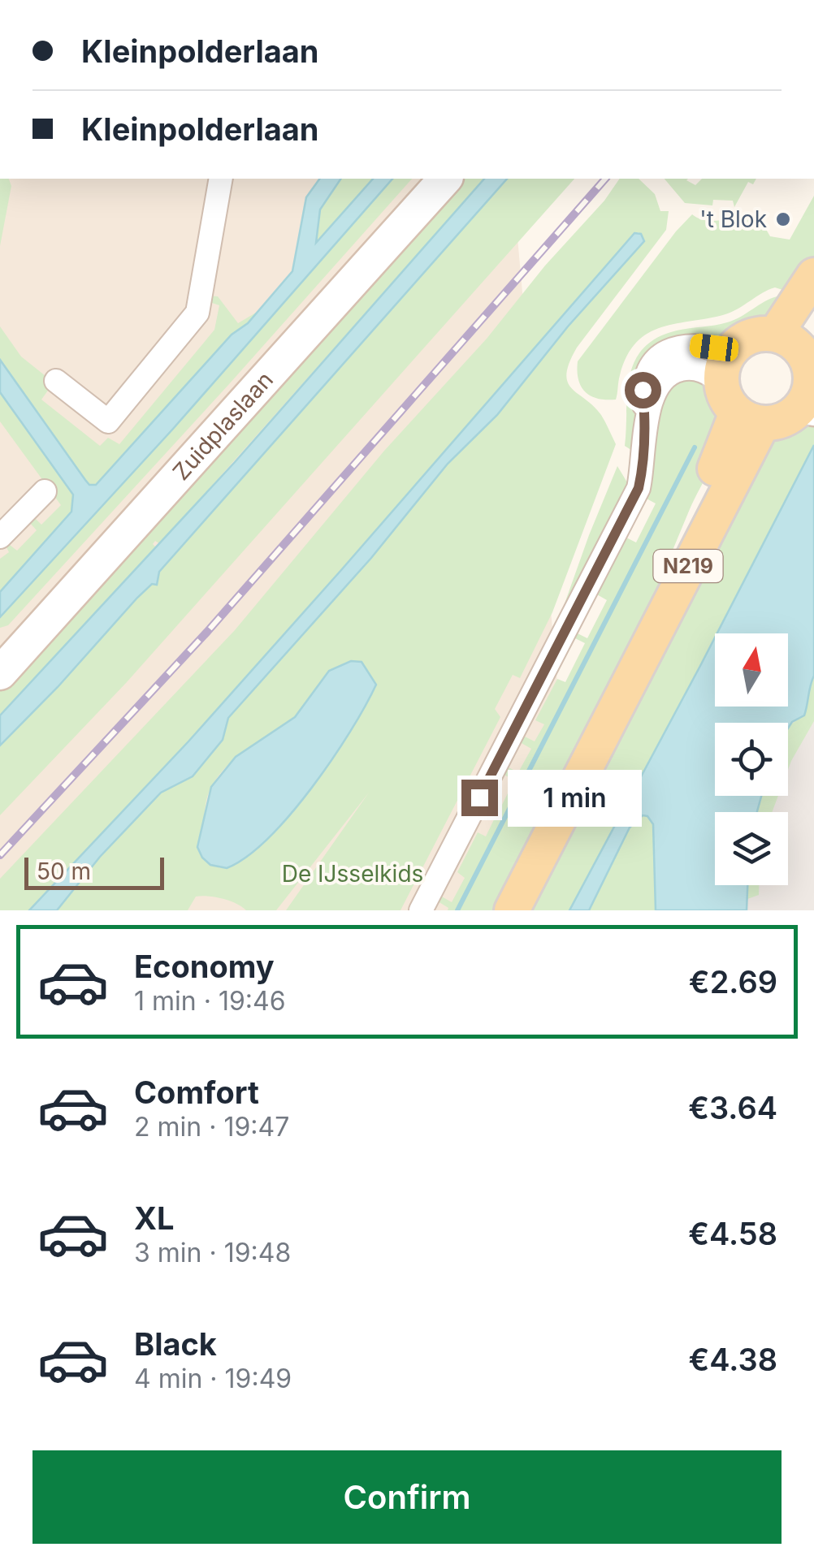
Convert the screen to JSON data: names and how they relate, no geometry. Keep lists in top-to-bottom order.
{
  "streets": {
    "main road": ["N219"],
    "street": ["Zuidplaslaan"]
  },
  "parks": ["De IJsselkids"],
  "places": ["'t Blok"],
  "scale_bar": "50 m",
  "north": "top",
  "page": {
    "banner": ["Kleinpolderlaan", "Kleinpolderlaan"],
    "bubble": "1 min",
    "scale": "50 m",
    "list": [
      {
        "name": "Economy",
        "note": "1 min · 19:46",
        "value": "€2.69"
      },
      {
        "name": "Comfort",
        "note": "2 min · 19:47",
        "value": "€3.64"
      },
      {
        "name": "XL",
        "note": "3 min · 19:48",
        "value": "€4.58"
      },
      {
        "name": "Black",
        "note": "4 min · 19:49",
        "value": "€4.38"
      }
    ],
    "buttons": "Confirm"
  }
}
